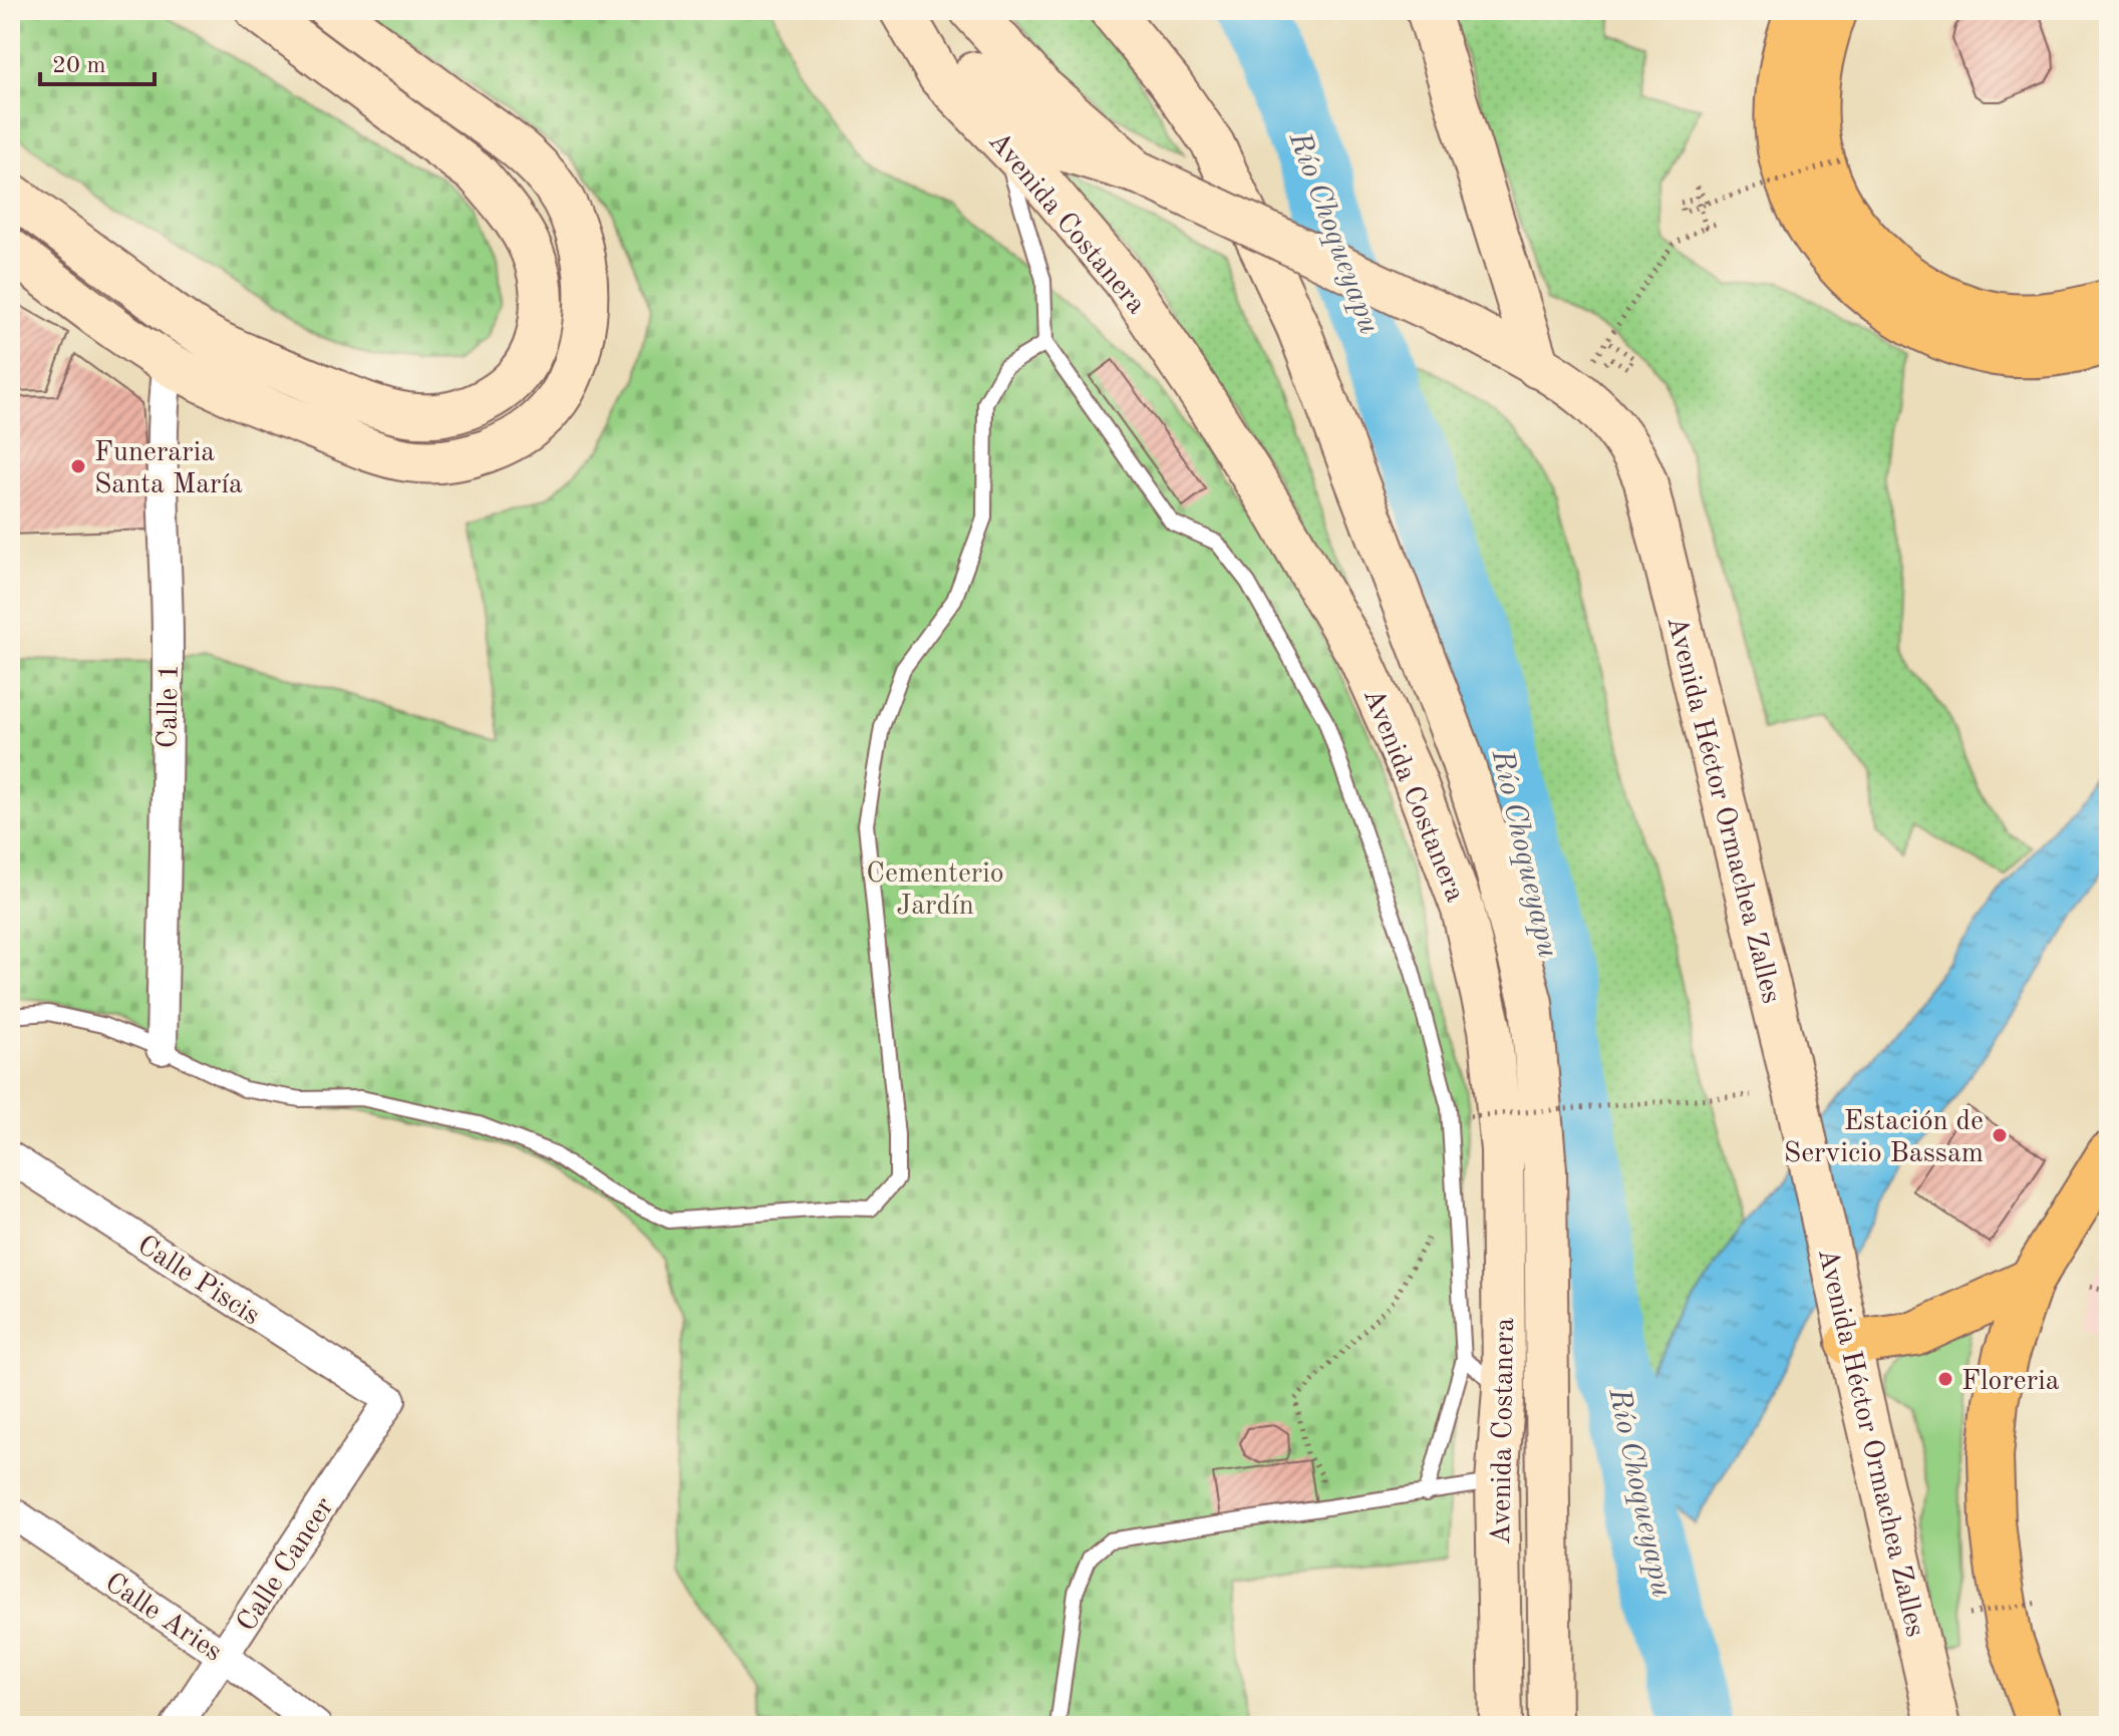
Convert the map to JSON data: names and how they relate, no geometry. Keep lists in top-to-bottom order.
{
  "streets": {
    "main road": ["Avenida Costanera", "Avenida Héctor Ormachea Zalles"],
    "street": [
      "Calle 1",
      "Calle Piscis",
      "Calle Cancer",
      "Calle Aries"
    ]
  },
  "crossings": [
    ["Calle Piscis", "Calle Cancer"],
    ["Calle Cancer", "Calle Aries"]
  ],
  "water": ["Río Choqueyapu"],
  "parks": ["Cementerio Jardín"],
  "places": ["Funeraria Santa María", "Estación de Servicio Bassam", "Floreria"],
  "scale_bar": "20 m"
}
